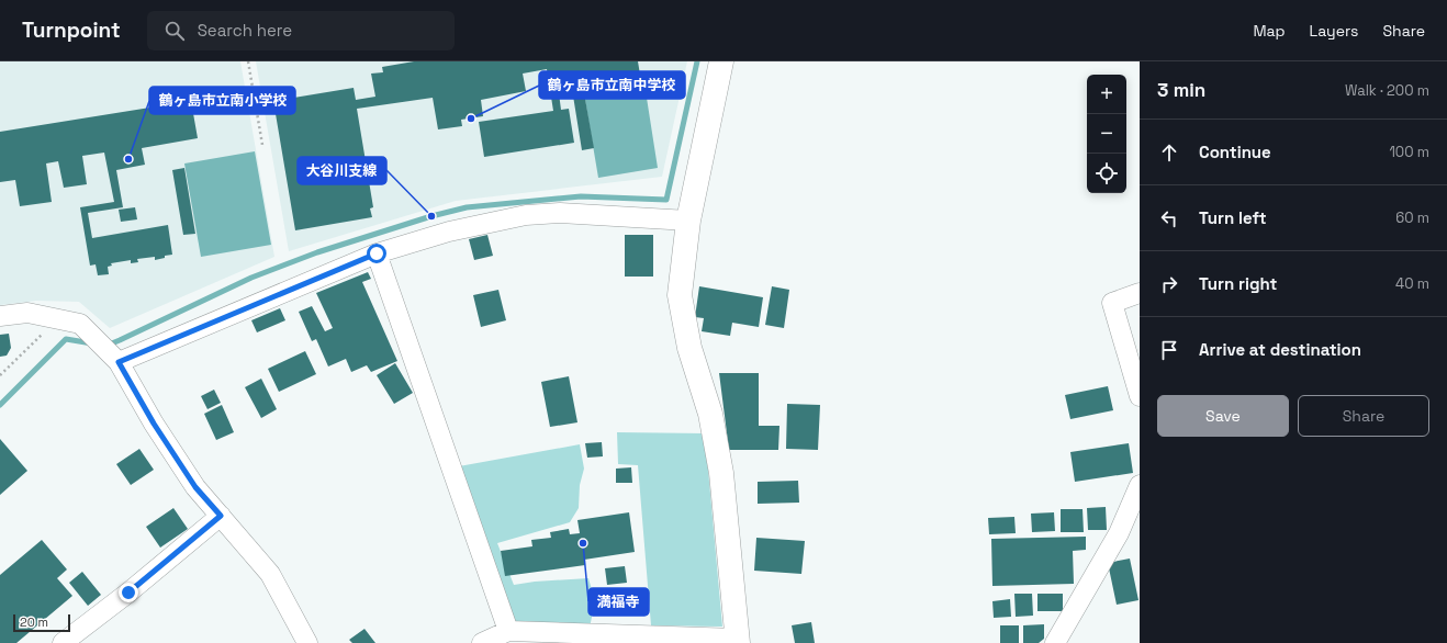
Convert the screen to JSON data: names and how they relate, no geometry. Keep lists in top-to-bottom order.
{
  "places": [
    "鶴ヶ島市立南中学校",
    "鶴ヶ島市立南小学校",
    "大谷川支線",
    "満福寺"
  ],
  "scale_bar": "20 m",
  "page": {
    "header": "Turnpoint",
    "search": "Search here",
    "nav": ["Map", "Layers", "Share"],
    "heading": ["3 min", "Walk · 200 m"],
    "map_buttons": ["+", "−"],
    "list": [
      ["Continue", "100 m"],
      ["Turn left", "60 m"],
      ["Turn right", "40 m"],
      "Arrive at destination"
    ],
    "buttons": ["Save", "Share"],
    "scale": "20 m"
  }
}
